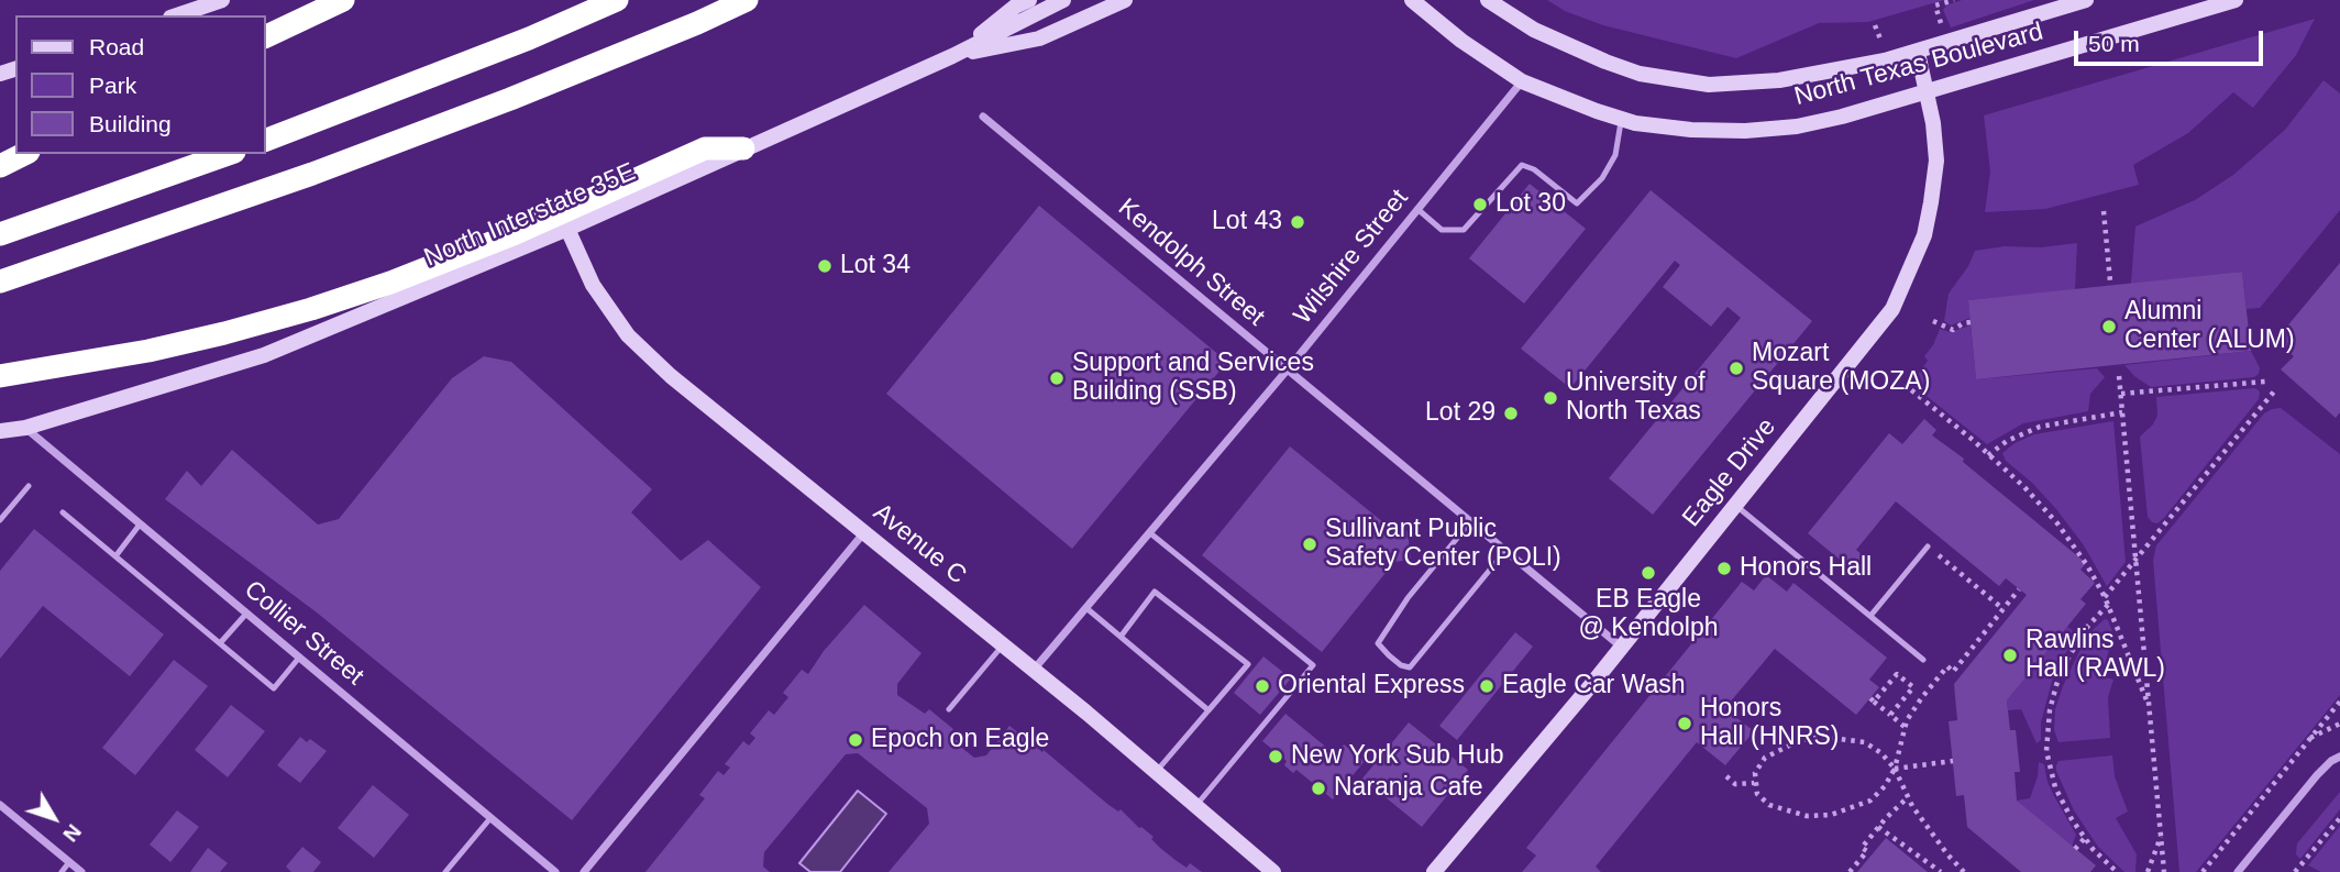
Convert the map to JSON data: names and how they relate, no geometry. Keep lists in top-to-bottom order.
{
  "streets": {
    "street": [
      "North Texas Boulevard",
      "North Interstate 35E",
      "Wilshire Street",
      "Kendolph Street",
      "Eagle Drive",
      "Avenue C",
      "Collier Street"
    ]
  },
  "crossings": [
    ["North Texas Boulevard", "Wilshire Street"],
    ["North Texas Boulevard", "Eagle Drive"],
    ["North Interstate 35E", "Avenue C"],
    ["North Interstate 35E", "Collier Street"],
    ["Wilshire Street", "Kendolph Street"],
    ["Wilshire Street", "Avenue C"],
    ["Kendolph Street", "Eagle Drive"]
  ],
  "places": [
    "Lot 30",
    "Lot 43",
    "Lot 34",
    "Alumni Center (ALUM)",
    "Mozart Square (MOZA)",
    "Support and Services Building (SSB)",
    "University of North Texas",
    "Lot 29",
    "Sullivant Public Safety Center (POLI)",
    "Honors Hall",
    "EB Eagle @ Kendolph",
    "Rawlins Hall (RAWL)",
    "Oriental Express",
    "Eagle Car Wash",
    "Honors Hall (HNRS)",
    "Epoch on Eagle",
    "New York Sub Hub",
    "Naranja Cafe"
  ],
  "legend": ["Road", "Park", "Building"],
  "scale_bar": "50 m",
  "north": "bottom right"
}
